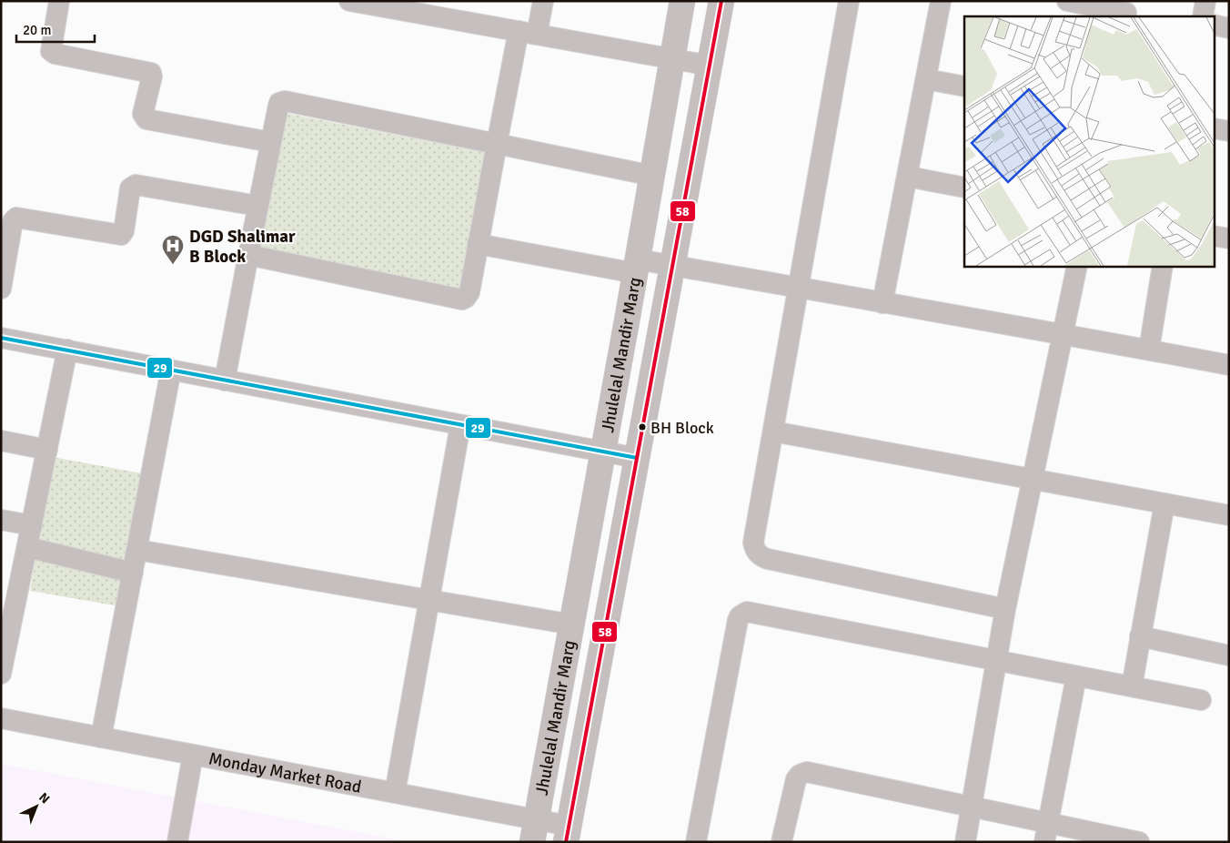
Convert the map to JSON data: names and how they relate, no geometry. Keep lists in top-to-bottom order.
{
  "streets": {
    "street": ["Jhulelal Mandir Marg", "Monday Market Road"]
  },
  "crossings": [
    ["Jhulelal Mandir Marg", "Monday Market Road"]
  ],
  "places": {
    "hospital": ["DGD Shalimar B Block"],
    "other": ["BH Block"]
  },
  "lines": ["transit line 58", "transit line 29"],
  "scale_bar": "20 m",
  "north": "top right"
}
